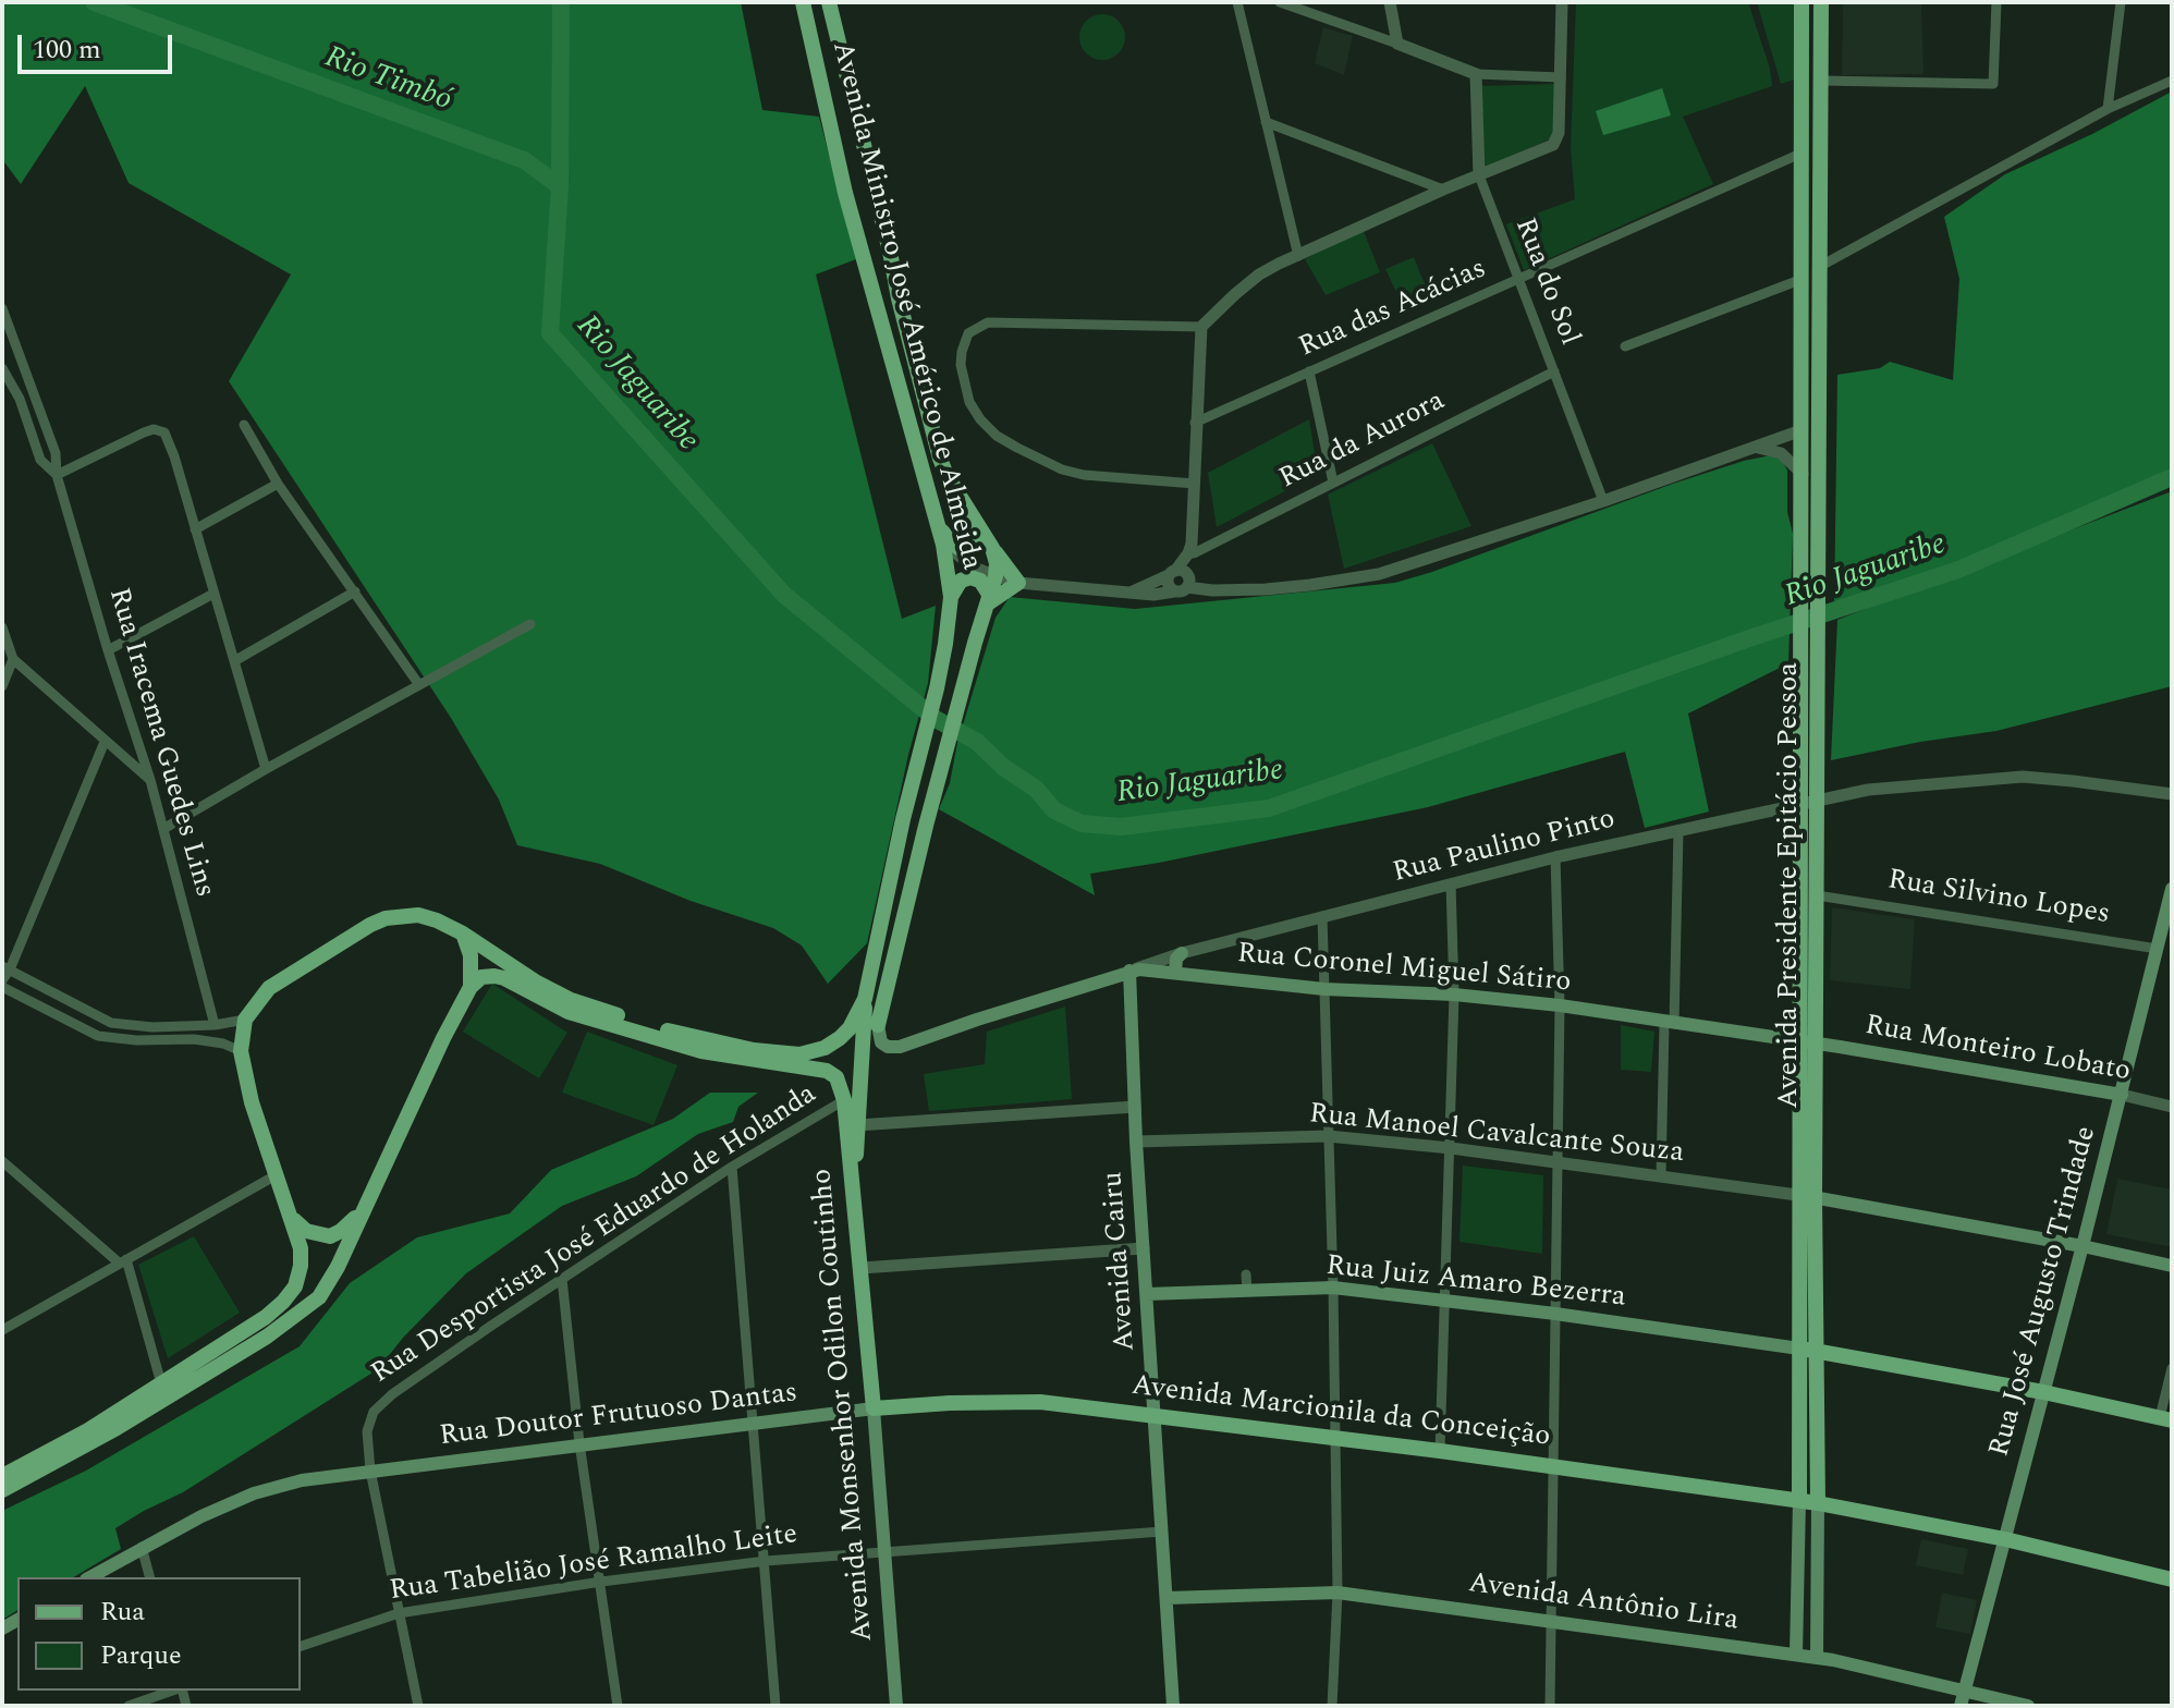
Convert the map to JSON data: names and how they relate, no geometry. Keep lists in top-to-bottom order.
{
  "streets": {
    "main road": [
      "Avenida Ministro José Américo de Almeida",
      "Rua Paulino Pinto",
      "Avenida Presidente Epitácio Pessoa",
      "Rua Coronel Miguel Sátiro",
      "Rua Monteiro Lobato",
      "Avenida Cairu",
      "Rua Juiz Amaro Bezerra",
      "Rua José Augusto Trindade",
      "Avenida Monsenhor Odilon Coutinho",
      "Avenida Marcionila da Conceição",
      "Rua Doutor Frutuoso Dantas",
      "Avenida Antônio Lira"
    ],
    "street": [
      "Rua do Sol",
      "Rua das Acácias",
      "Rua da Aurora",
      "Rua Iracema Guedes Lins",
      "Rua Silvino Lopes",
      "Rua Manoel Cavalcante Souza",
      "Rua Desportista José Eduardo de Holanda",
      "Rua Tabelião José Ramalho Leite"
    ]
  },
  "crossings": [
    ["Rua do Sol", "Rua das Acácias"],
    ["Rua do Sol", "Rua da Aurora"],
    ["Avenida Ministro José Américo de Almeida", "Rua Paulino Pinto"],
    ["Rua das Acácias", "Avenida Presidente Epitácio Pessoa"],
    ["Rua Paulino Pinto", "Avenida Presidente Epitácio Pessoa"],
    ["Rua Paulino Pinto", "Rua Coronel Miguel Sátiro"],
    ["Rua Paulino Pinto", "Avenida Cairu"],
    ["Avenida Presidente Epitácio Pessoa", "Rua Silvino Lopes"],
    ["Avenida Presidente Epitácio Pessoa", "Rua Coronel Miguel Sátiro"],
    ["Avenida Presidente Epitácio Pessoa", "Rua Monteiro Lobato"],
    ["Avenida Presidente Epitácio Pessoa", "Rua Manoel Cavalcante Souza"],
    ["Avenida Presidente Epitácio Pessoa", "Rua Juiz Amaro Bezerra"],
    ["Avenida Presidente Epitácio Pessoa", "Avenida Marcionila da Conceição"],
    ["Avenida Presidente Epitácio Pessoa", "Avenida Antônio Lira"],
    ["Rua Silvino Lopes", "Rua José Augusto Trindade"],
    ["Rua Coronel Miguel Sátiro", "Rua Monteiro Lobato"],
    ["Rua Coronel Miguel Sátiro", "Avenida Cairu"],
    ["Rua Monteiro Lobato", "Rua José Augusto Trindade"],
    ["Rua Manoel Cavalcante Souza", "Avenida Cairu"],
    ["Rua Desportista José Eduardo de Holanda", "Avenida Monsenhor Odilon Coutinho"],
    ["Rua Desportista José Eduardo de Holanda", "Rua Doutor Frutuoso Dantas"],
    ["Rua Desportista José Eduardo de Holanda", "Rua Tabelião José Ramalho Leite"],
    ["Avenida Cairu", "Rua Juiz Amaro Bezerra"],
    ["Avenida Cairu", "Avenida Marcionila da Conceição"],
    ["Avenida Cairu", "Rua Tabelião José Ramalho Leite"],
    ["Avenida Cairu", "Avenida Antônio Lira"],
    ["Rua José Augusto Trindade", "Avenida Marcionila da Conceição"],
    ["Rua José Augusto Trindade", "Avenida Antônio Lira"],
    ["Avenida Monsenhor Odilon Coutinho", "Avenida Marcionila da Conceição"],
    ["Avenida Monsenhor Odilon Coutinho", "Rua Doutor Frutuoso Dantas"],
    ["Avenida Monsenhor Odilon Coutinho", "Rua Tabelião José Ramalho Leite"],
    ["Avenida Marcionila da Conceição", "Rua Doutor Frutuoso Dantas"]
  ],
  "water": ["Rio Timbó", "Rio Jaguaribe"],
  "legend": ["Rua", "Parque"],
  "scale_bar": "100 m"
}
